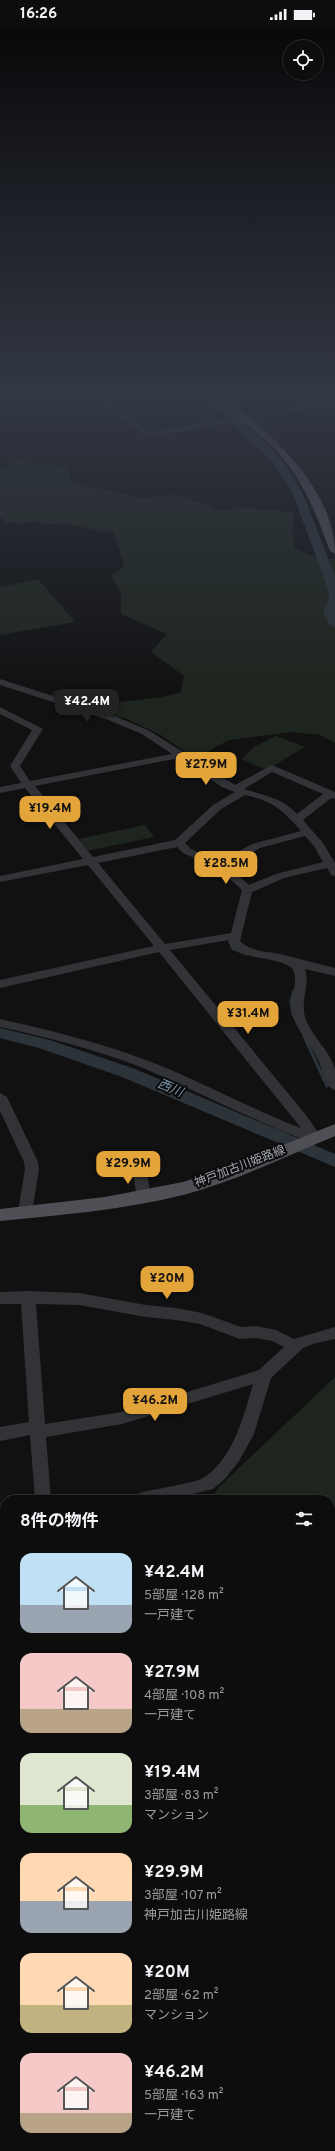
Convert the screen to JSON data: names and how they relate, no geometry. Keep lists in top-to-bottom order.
{
  "streets": {
    "main road": ["神戸加古川姫路線"]
  },
  "water": ["西川"],
  "page": {
    "status": "16:26",
    "price": [
      "¥42.4M",
      "¥27.9M",
      "¥19.4M",
      "¥28.5M",
      "¥31.4M",
      "¥29.9M",
      "¥20M",
      "¥46.2M"
    ],
    "heading": "8件の物件",
    "list": [
      {
        "name": "¥42.4M",
        "note": "5部屋 · 128 m² · 一戸建て"
      },
      {
        "name": "¥27.9M",
        "note": "4部屋 · 108 m² · 一戸建て"
      },
      {
        "name": "¥19.4M",
        "note": "3部屋 · 83 m² · マンション"
      },
      {
        "name": "¥29.9M",
        "note": "3部屋 · 107 m² · 神戸加古川姫路線"
      },
      {
        "name": "¥20M",
        "note": "2部屋 · 62 m² · マンション"
      },
      {
        "name": "¥46.2M",
        "note": "5部屋 · 163 m² · 一戸建て"
      }
    ]
  }
}
